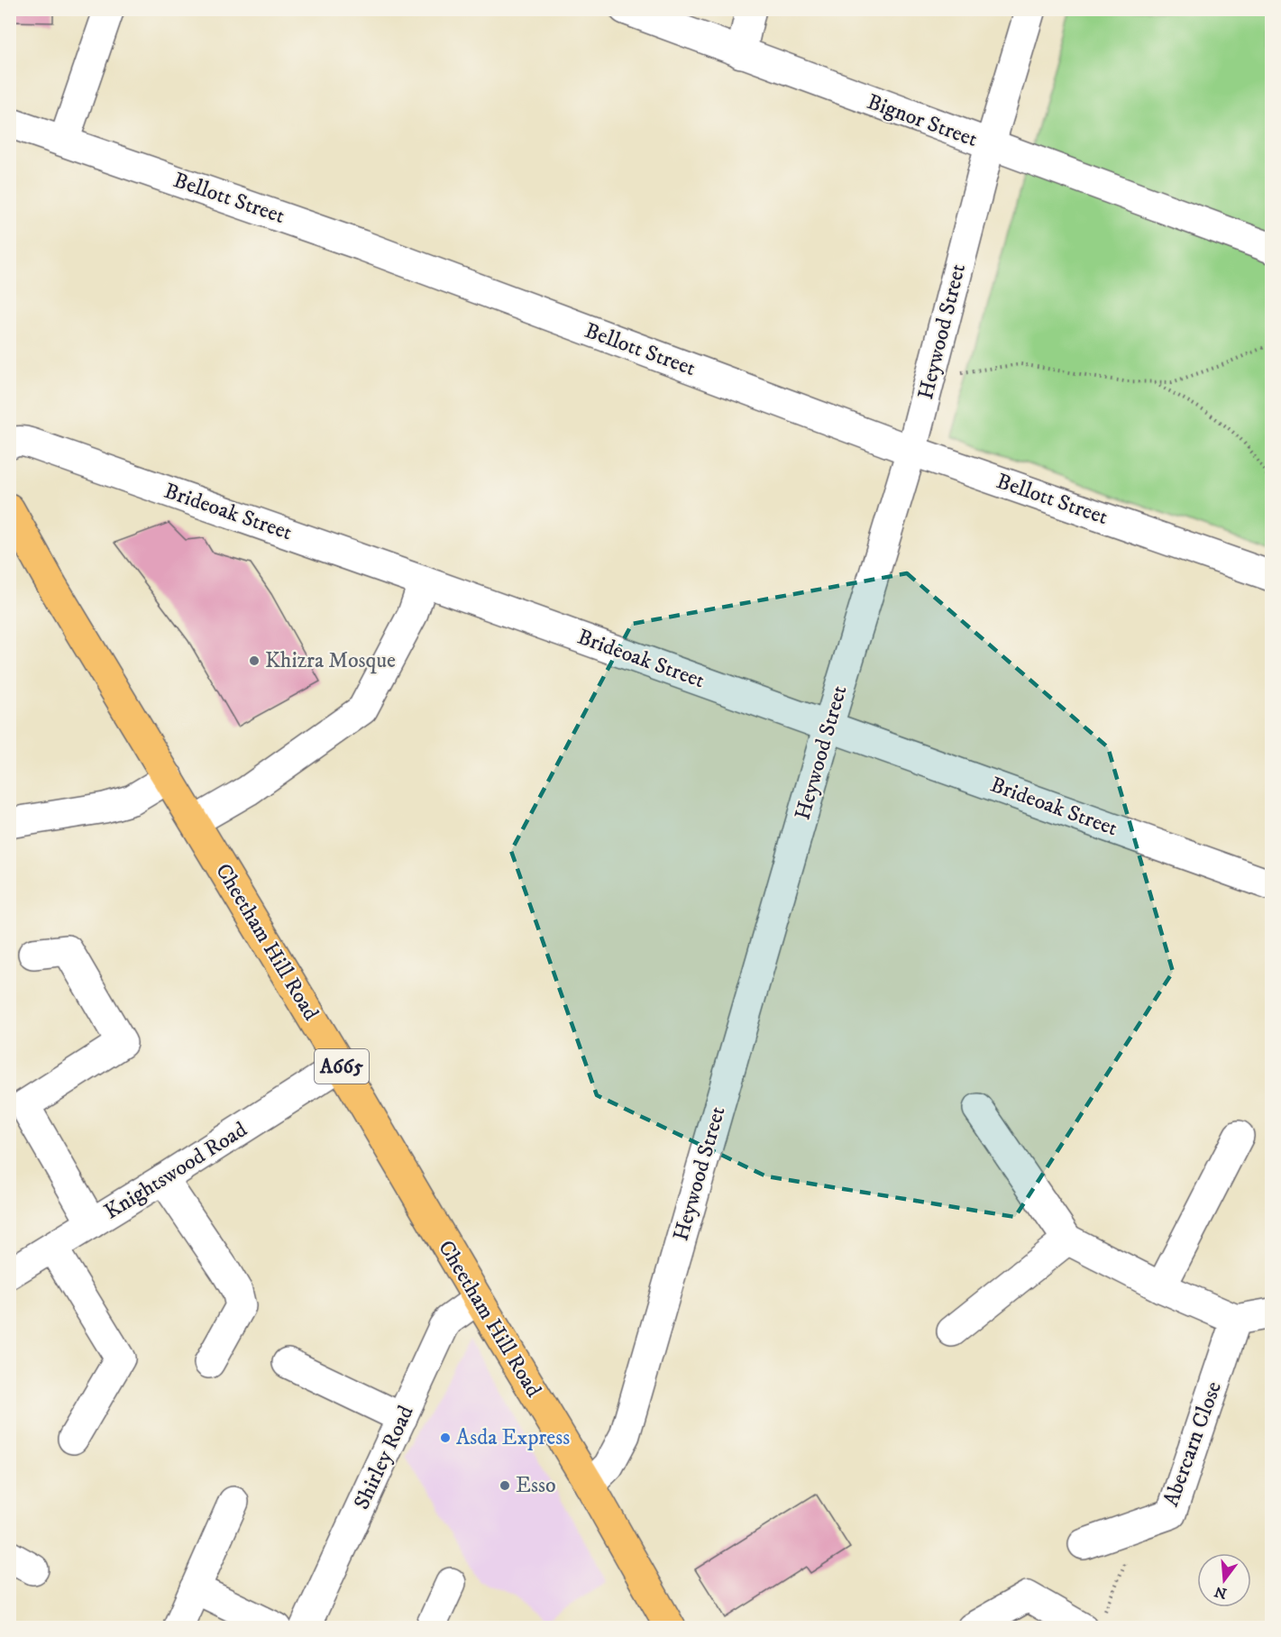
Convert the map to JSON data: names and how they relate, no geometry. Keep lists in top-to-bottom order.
{
  "streets": {
    "highway": ["Cheetham Hill Road", "A665"],
    "street": [
      "Bignor Street",
      "Bellott Street",
      "Heywood Street",
      "Brideoak Street",
      "Knightswood Road",
      "Abercarn Close",
      "Shirley Road"
    ]
  },
  "crossings": [
    ["Bignor Street", "Heywood Street"],
    ["Bellott Street", "Heywood Street"],
    ["Heywood Street", "Brideoak Street"],
    ["Heywood Street", "Cheetham Hill Road"],
    ["Cheetham Hill Road", "Knightswood Road"],
    ["Cheetham Hill Road", "Shirley Road"]
  ],
  "places": ["Khizra Mosque", "Asda Express", "Esso"],
  "north": "bottom"
}
